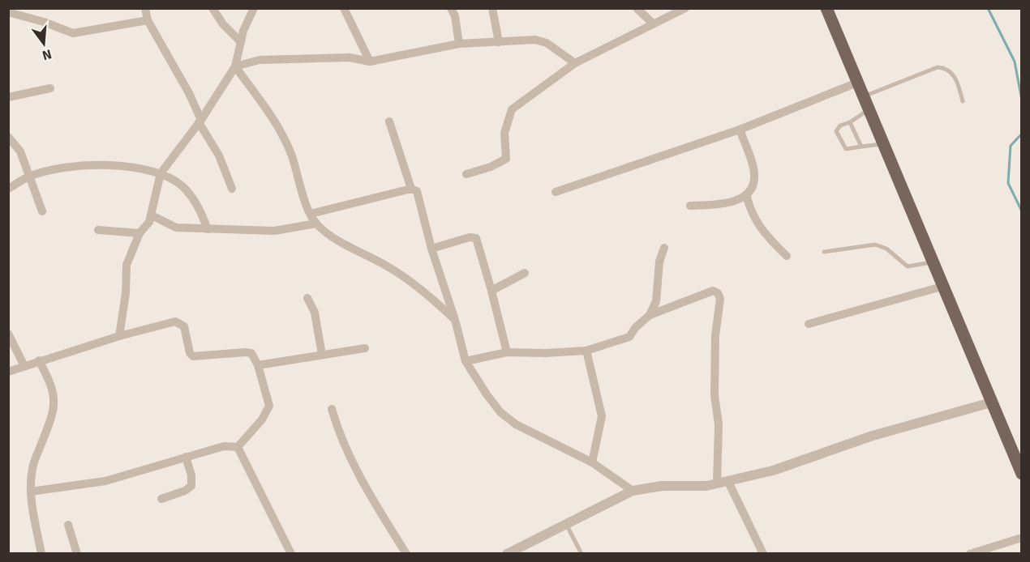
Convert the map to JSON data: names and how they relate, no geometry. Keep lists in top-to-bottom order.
{
  "north": "bottom"
}
